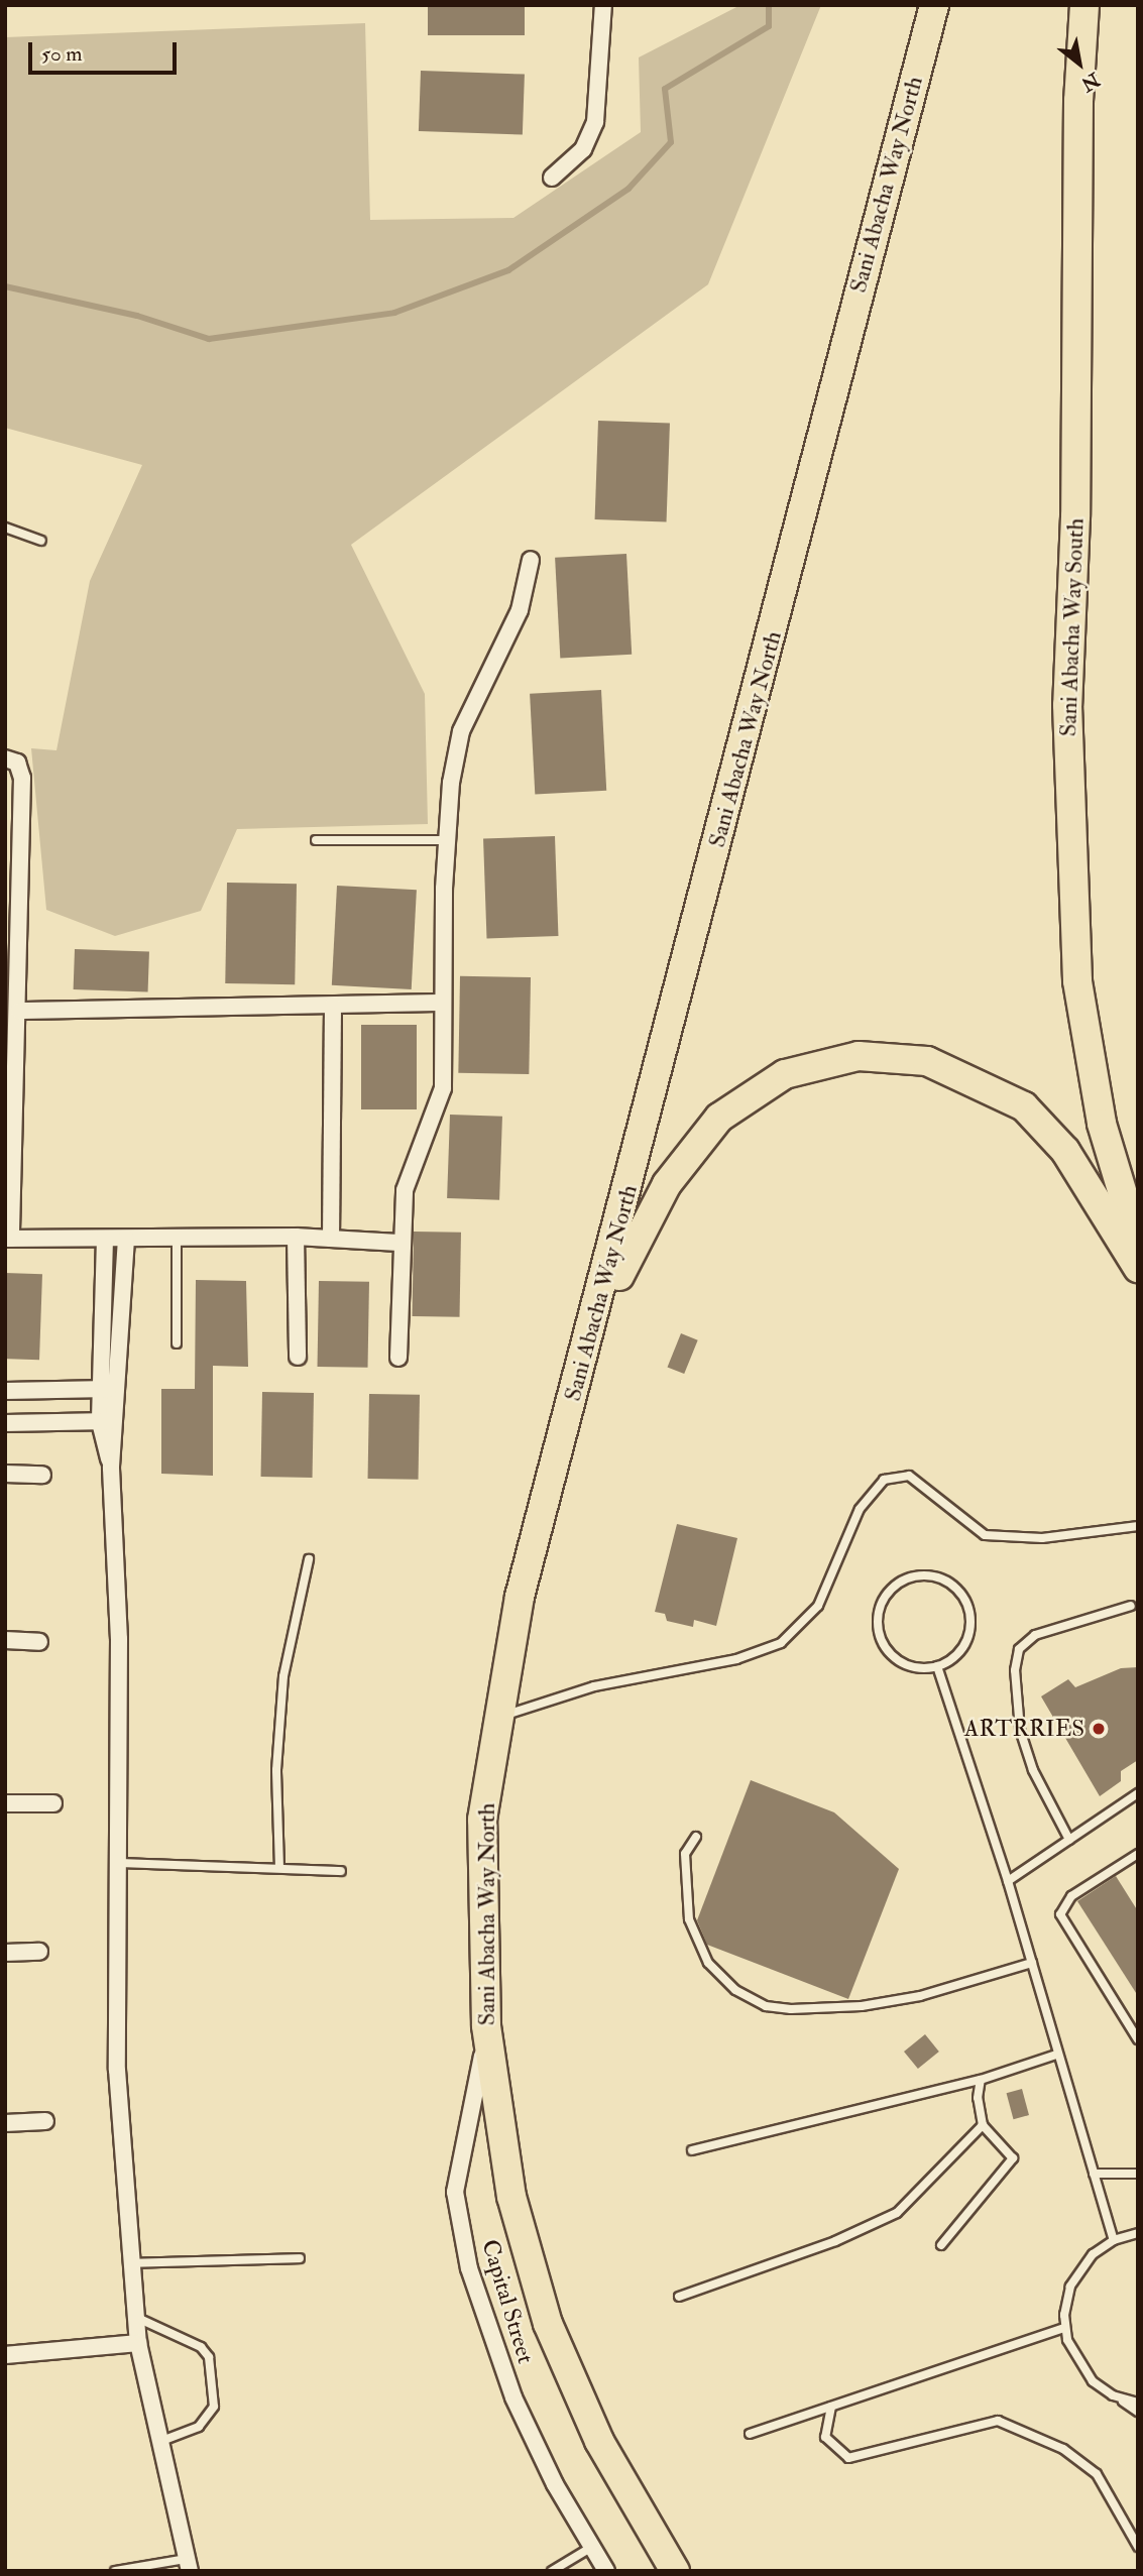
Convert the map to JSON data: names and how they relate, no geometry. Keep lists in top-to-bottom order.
{
  "streets": {
    "highway": ["Sani Abacha Way North", "Sani Abacha Way South"],
    "street": ["Capital Street"]
  },
  "crossings": [
    ["Sani Abacha Way North", "Capital Street"]
  ],
  "places": ["ARTRRIES"],
  "scale_bar": "50 m",
  "north": "bottom right"
}
